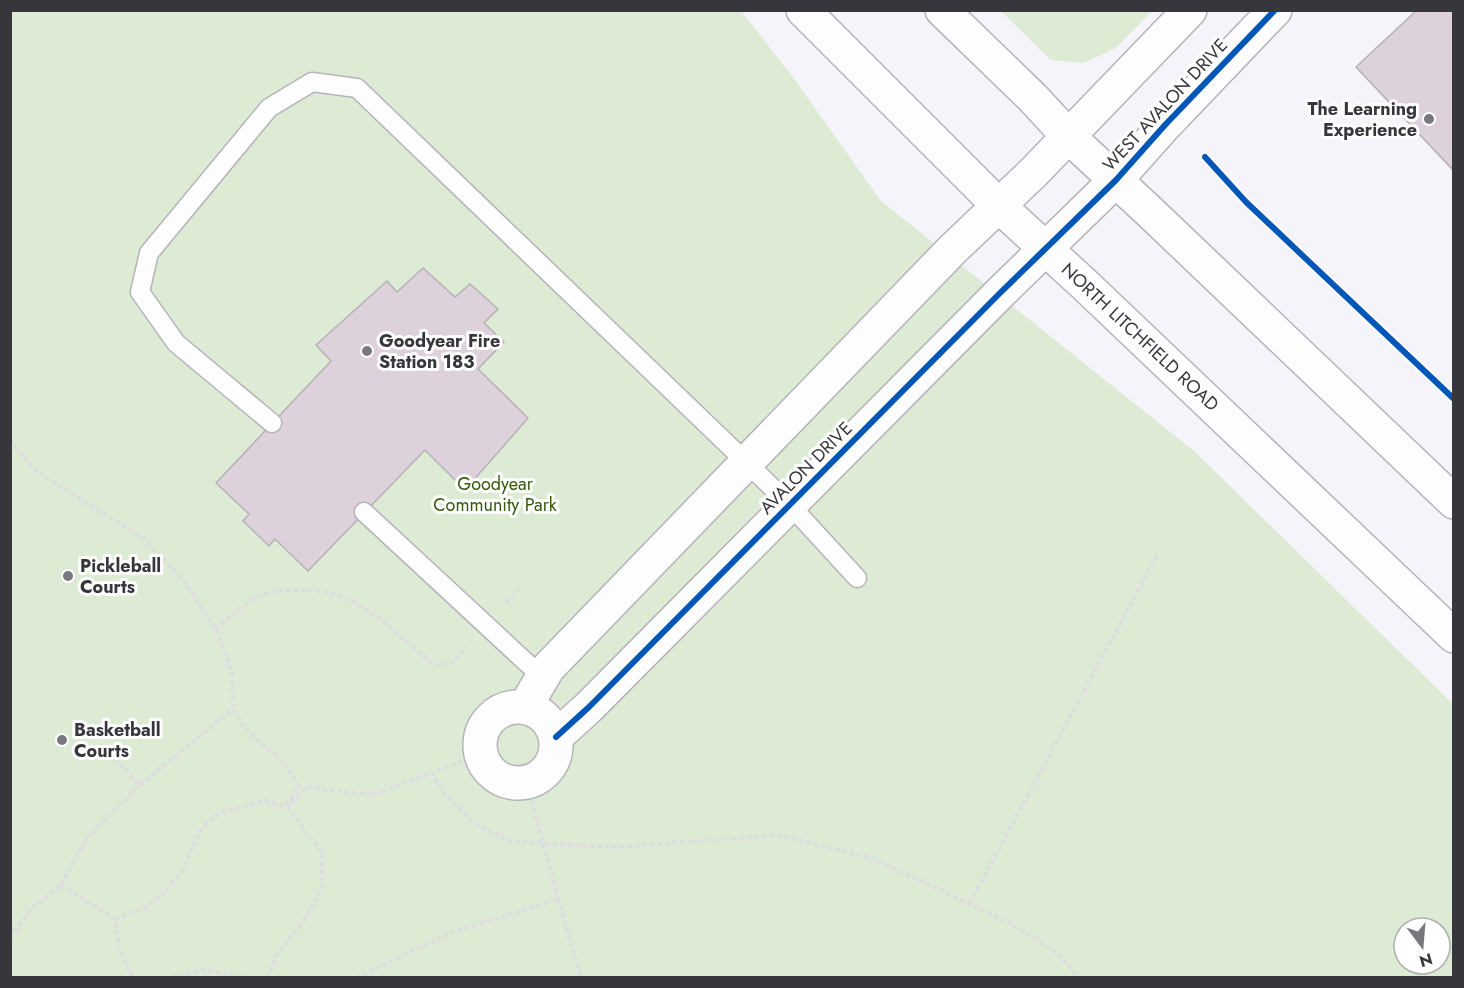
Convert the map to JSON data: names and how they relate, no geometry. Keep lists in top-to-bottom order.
{
  "streets": {
    "street": ["WEST AVALON DRIVE", "NORTH LITCHFIELD ROAD", "AVALON DRIVE"]
  },
  "crossings": [
    ["WEST AVALON DRIVE", "AVALON DRIVE"],
    ["NORTH LITCHFIELD ROAD", "AVALON DRIVE"]
  ],
  "parks": ["Goodyear Community Park"],
  "places": [
    "The Learning Experience",
    "Goodyear Fire Station 183",
    "Pickleball Courts",
    "Basketball Courts"
  ],
  "north": "bottom"
}
